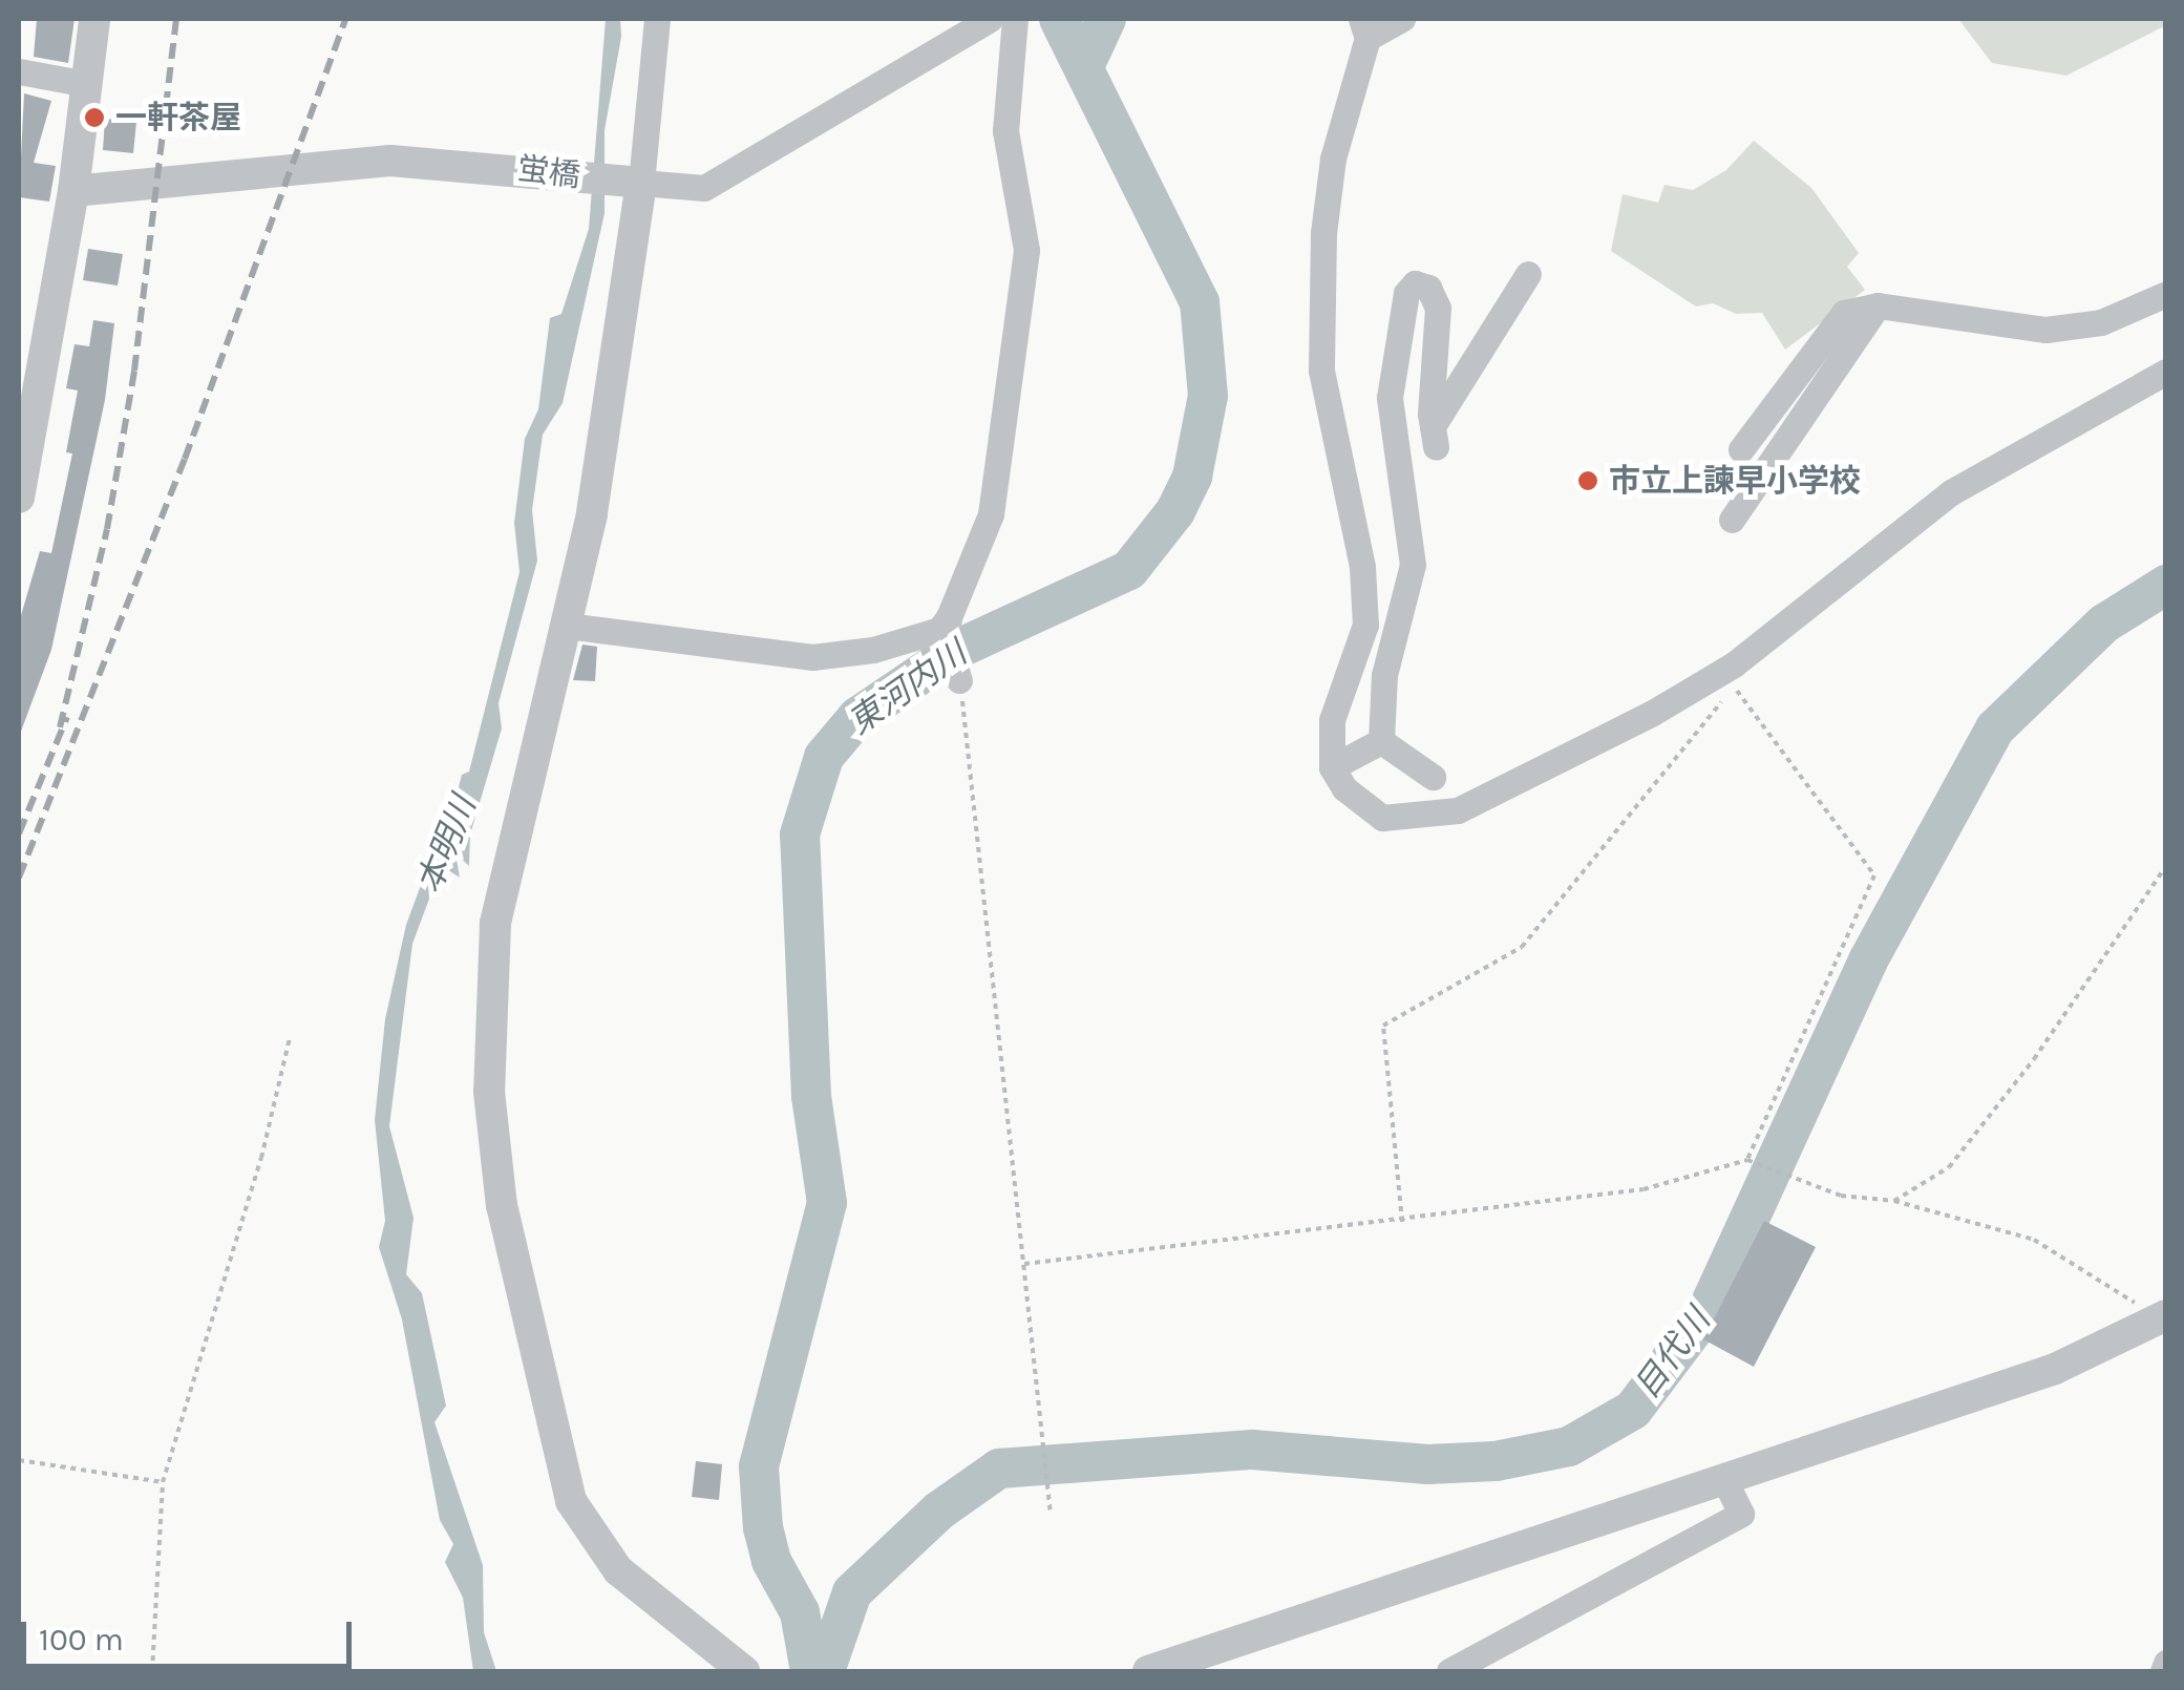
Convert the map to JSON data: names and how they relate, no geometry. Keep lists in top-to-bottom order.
{
  "streets": {
    "street": ["蛍橋"]
  },
  "water": ["東河内川", "本明川", "目代川"],
  "places": ["一軒茶屋", "市立上諫早小学校"],
  "scale_bar": "100 m"
}
